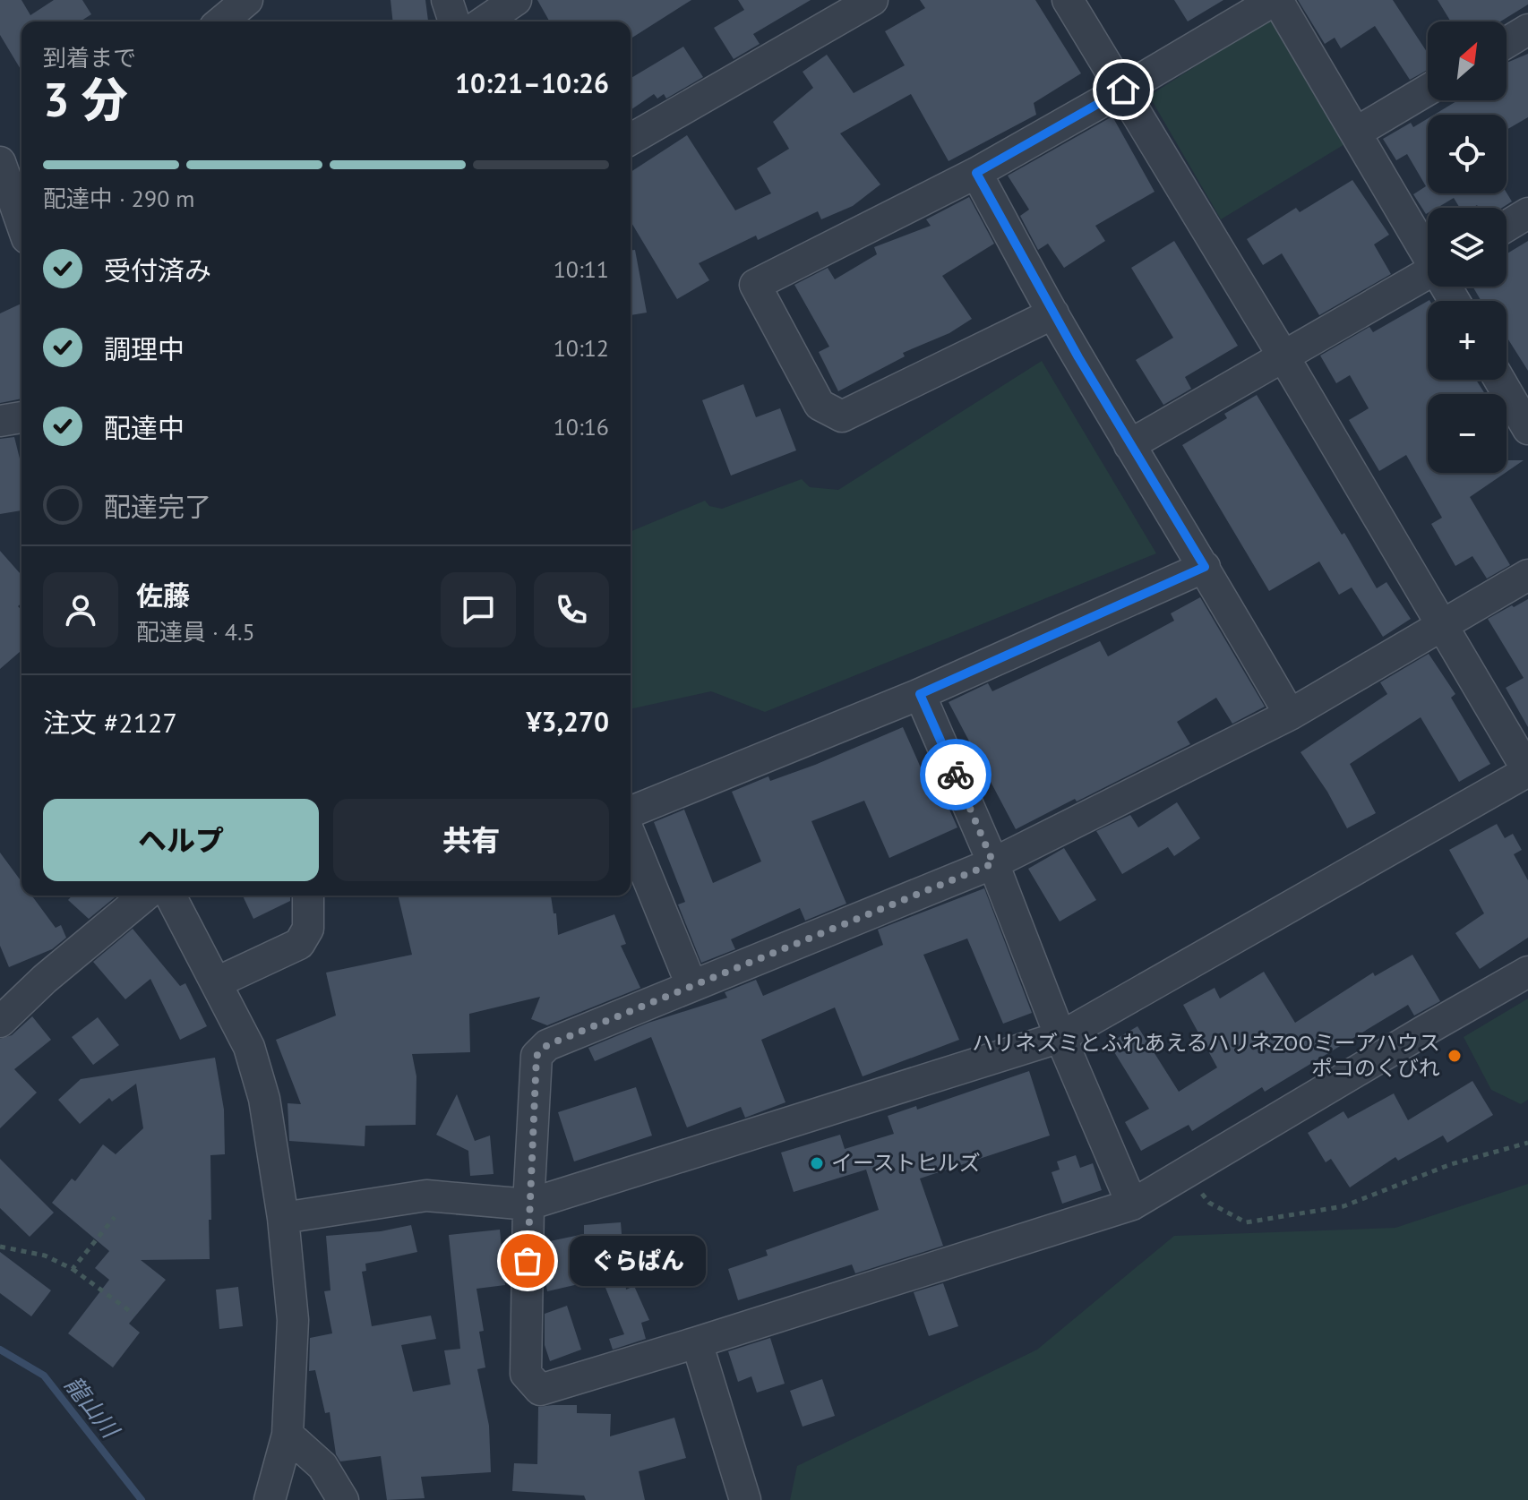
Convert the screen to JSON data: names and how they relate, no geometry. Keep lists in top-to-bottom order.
{
  "water": ["龍山川"],
  "places": ["ハリネズミとふれあえるハリネZOOミーアハウス ポコのくびれ", "イーストヒルズ", "ぐらぱん"],
  "north": "top right",
  "page": {
    "map_buttons": ["+", "−"],
    "heading": ["3 分", "到着まで", "10:21–10:26"],
    "panel": [
      "佐藤",
      "配達員 · 4.5",
      "注文 #2127",
      "¥3,270"
    ],
    "bar": "配達中 · 290 m",
    "list": [
      ["受付済み", "10:11"],
      ["調理中", "10:12"],
      ["配達中", "10:16"],
      "配達完了"
    ],
    "buttons": ["ヘルプ", "共有"],
    "bubble": "ぐらぱん"
  }
}
